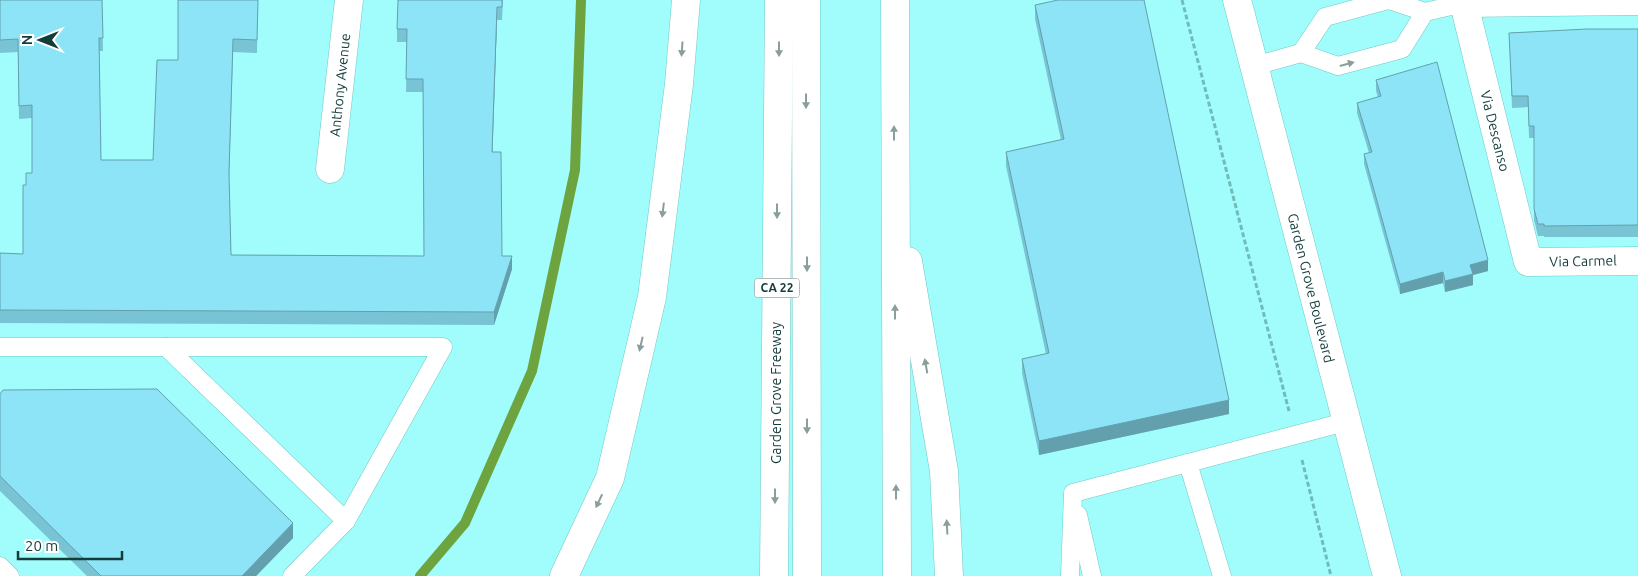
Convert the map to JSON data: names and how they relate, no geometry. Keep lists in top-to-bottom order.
{
  "streets": {
    "main road": [
      "Anthony Avenue",
      "Via Descanso",
      "Via Carmel",
      "CA 22",
      "Garden Grove Boulevard",
      "Garden Grove Freeway"
    ]
  },
  "crossings": [
    ["Via Descanso", "Via Carmel"]
  ],
  "scale_bar": "20 m",
  "north": "left"
}
